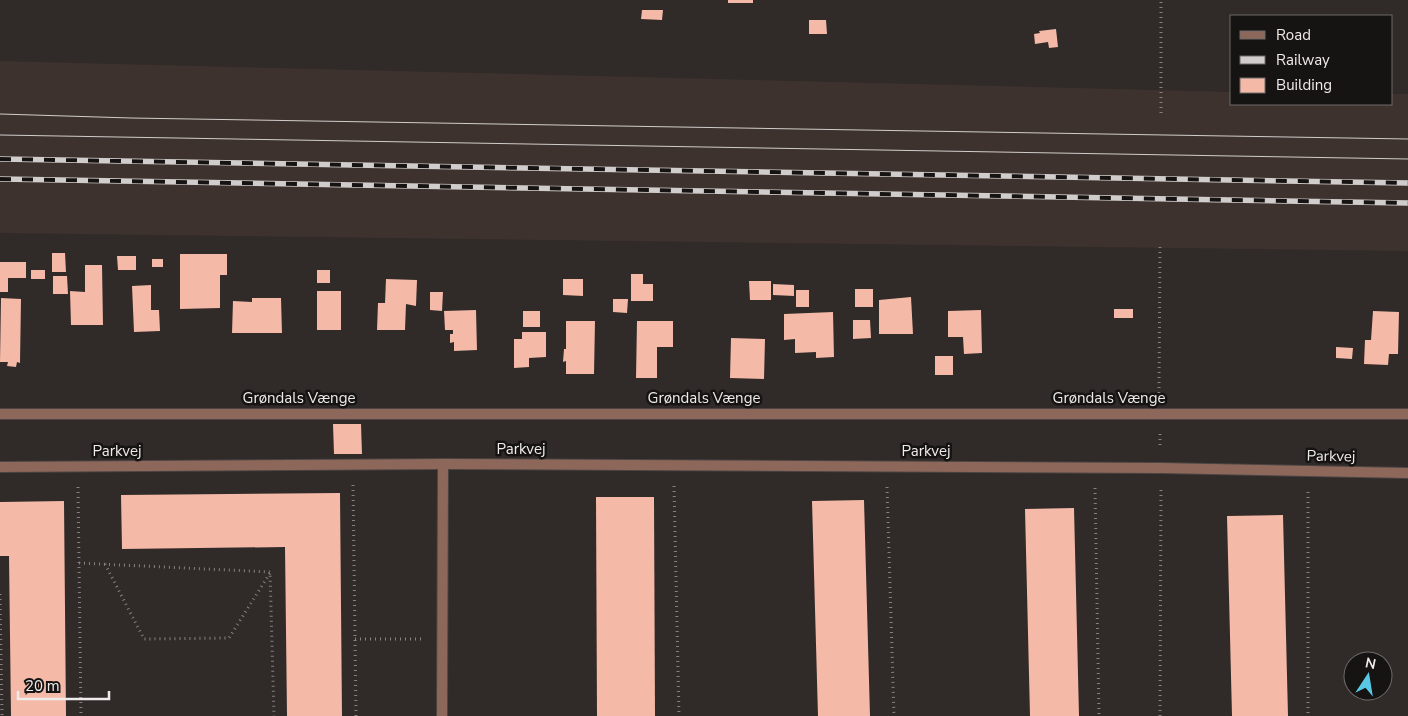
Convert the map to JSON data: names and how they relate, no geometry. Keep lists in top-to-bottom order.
{
  "streets": {
    "street": ["Grøndals Vænge", "Parkvej"]
  },
  "legend": ["Road", "Railway", "Building"],
  "scale_bar": "20 m",
  "north": "top"
}
